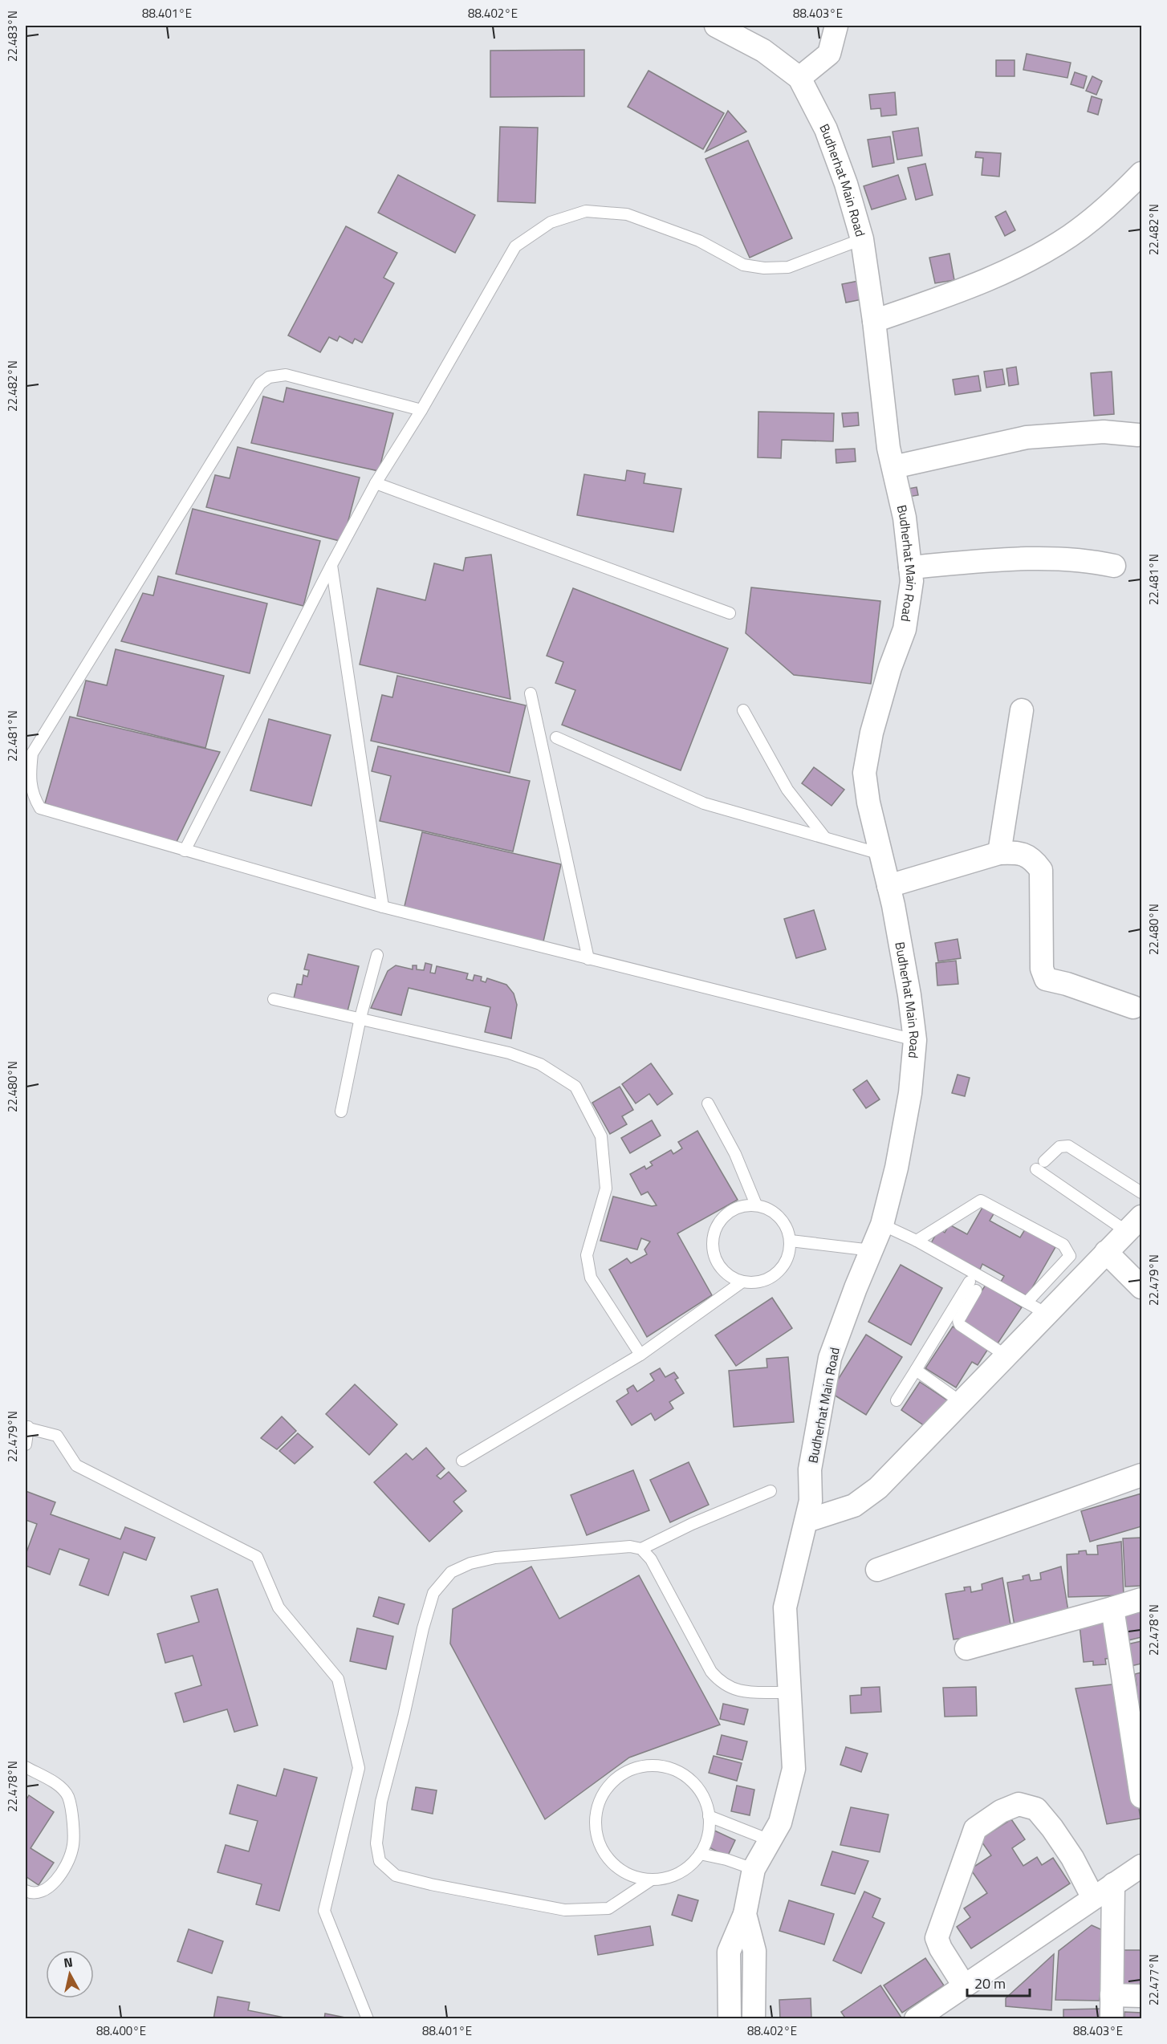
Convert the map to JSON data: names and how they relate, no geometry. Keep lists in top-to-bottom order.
{
  "streets": {
    "street": ["Budherhat Main Road"]
  },
  "scale_bar": "20 m",
  "north": "top",
  "coordinates": [
    "88.401°E",
    "88.402°E",
    "88.403°E",
    "22.483°N",
    "22.482°N",
    "22.481°N",
    "22.480°N",
    "22.479°N",
    "22.478°N",
    "22.477°N",
    "88.400°E"
  ]
}
